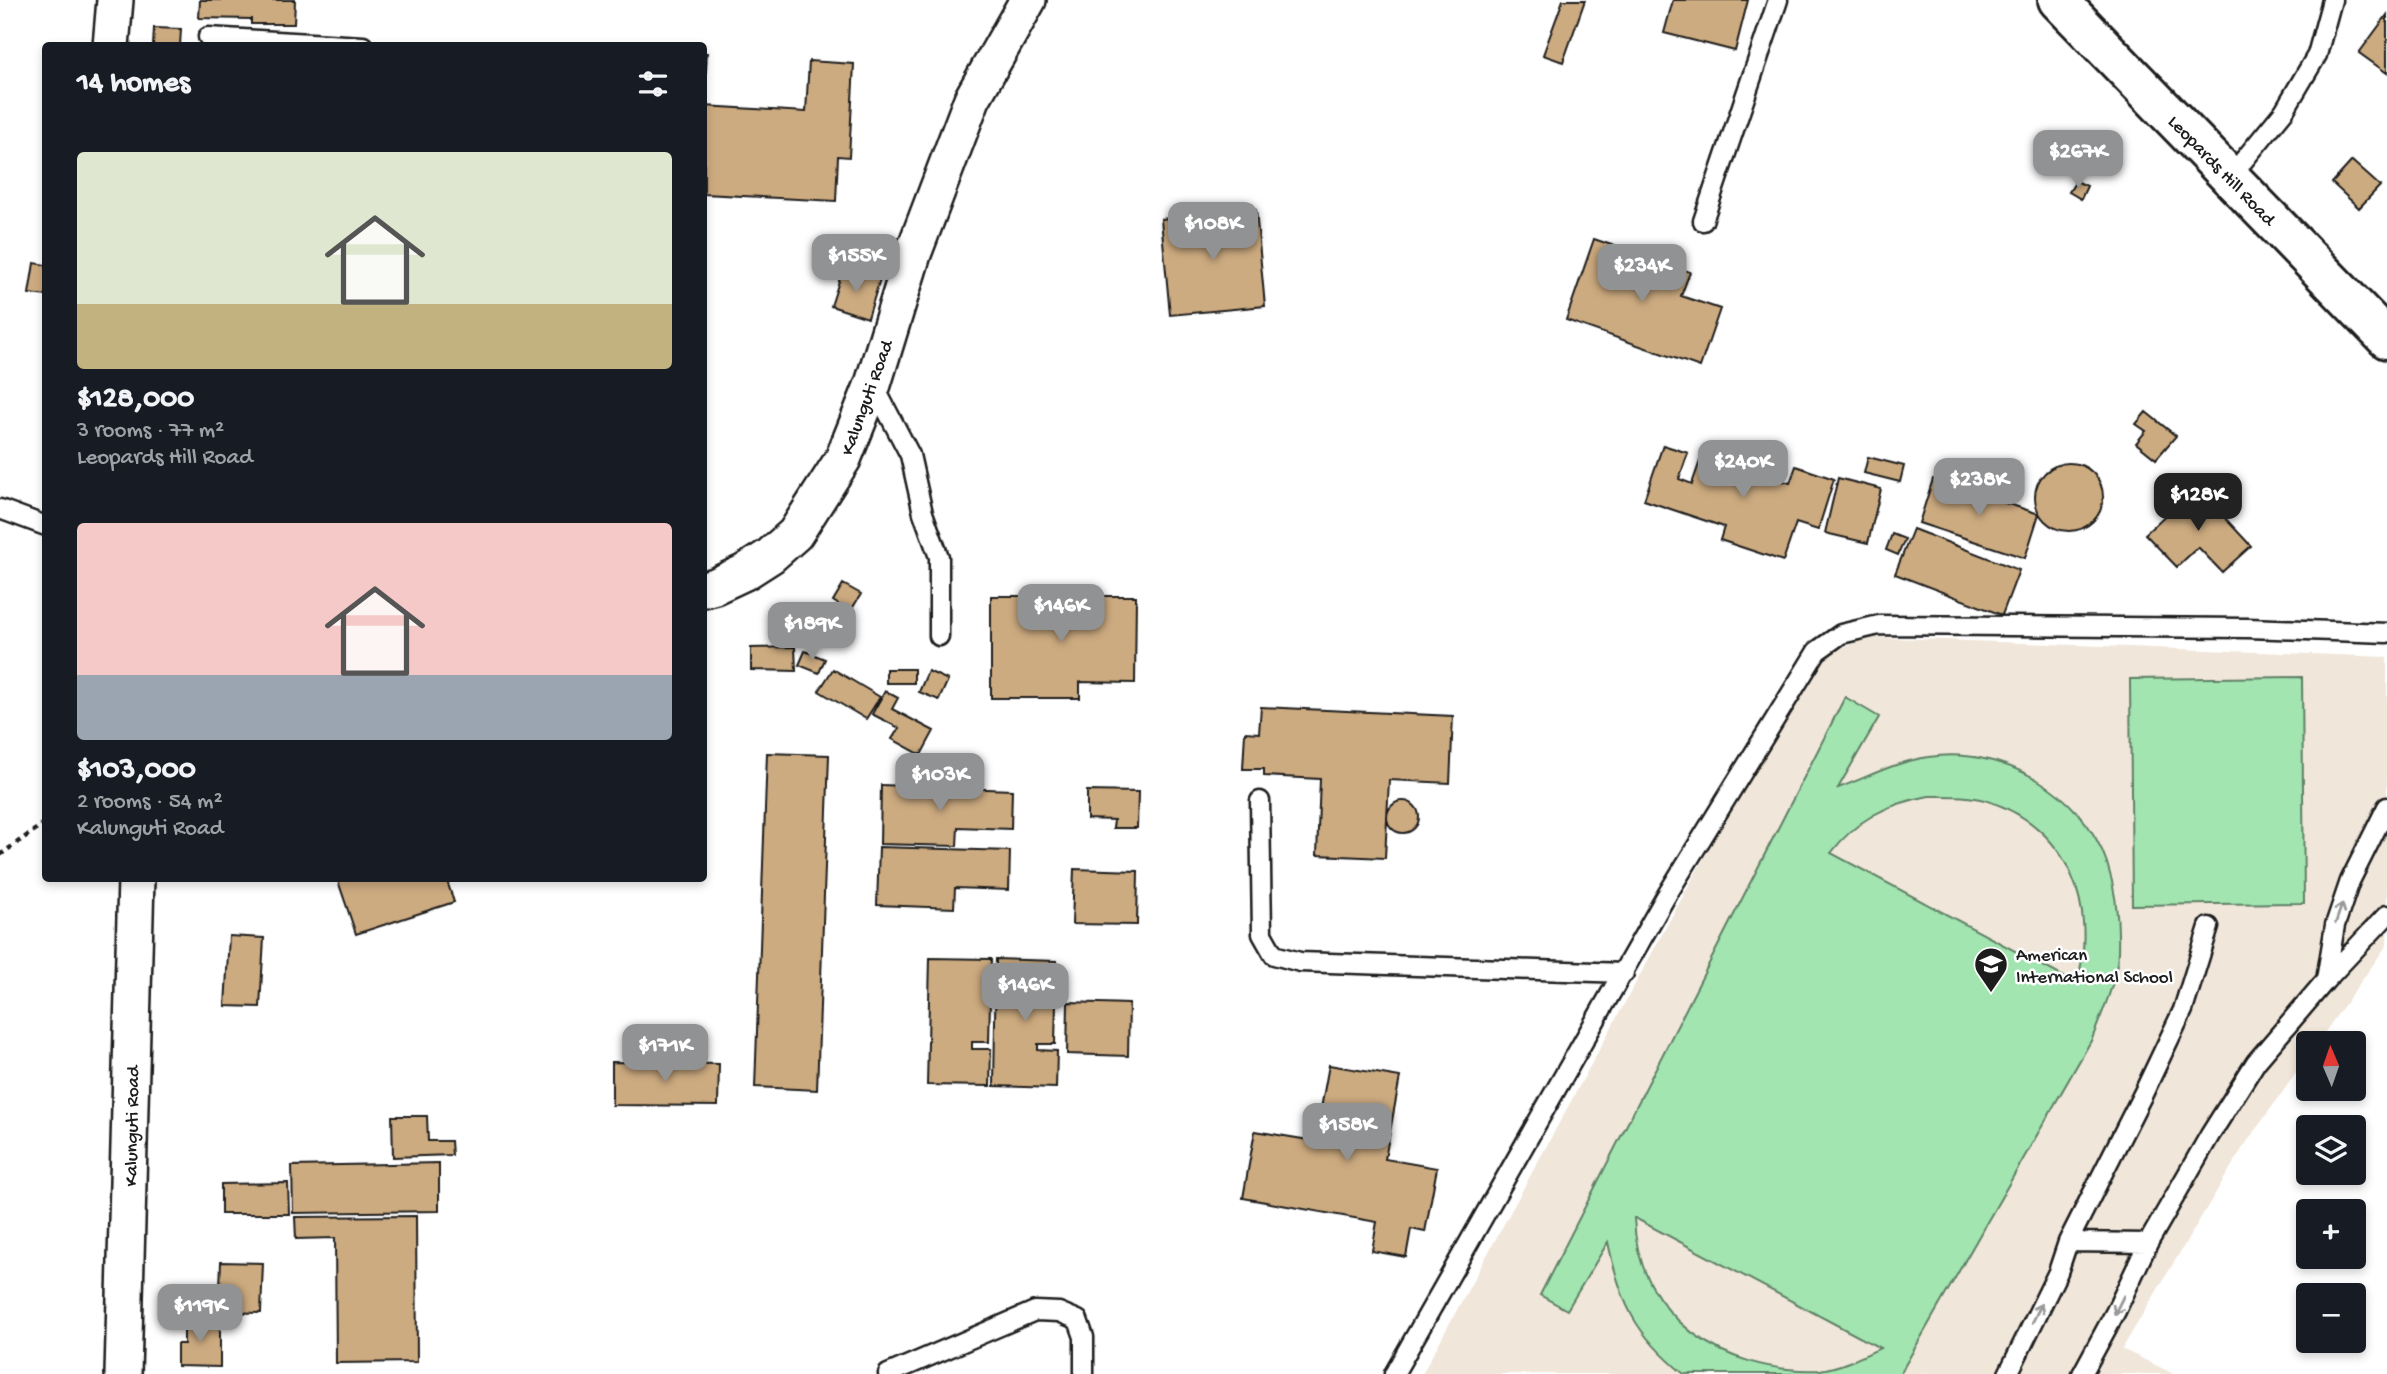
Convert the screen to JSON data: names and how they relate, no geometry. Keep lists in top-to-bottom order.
{
  "streets": {
    "main road": ["Leopards Hill Road"],
    "street": ["Kalunguti Road"]
  },
  "places": {
    "school or university": ["American International School"]
  },
  "north": "top",
  "page": {
    "heading": "14 homes",
    "list": [
      {
        "name": "$128,000",
        "note": "3 rooms · 77 m² · Leopards Hill Road"
      },
      {
        "name": "$103,000",
        "note": "2 rooms · 54 m² · Kalunguti Road"
      }
    ],
    "price": [
      "$267K",
      "$108K",
      "$155K",
      "$234K",
      "$240K",
      "$238K",
      "$128K",
      "$146K",
      "$189K",
      "$103K",
      "$146K",
      "$171K",
      "$158K",
      "$119K"
    ],
    "map_buttons": ["+", "−"]
  }
}
